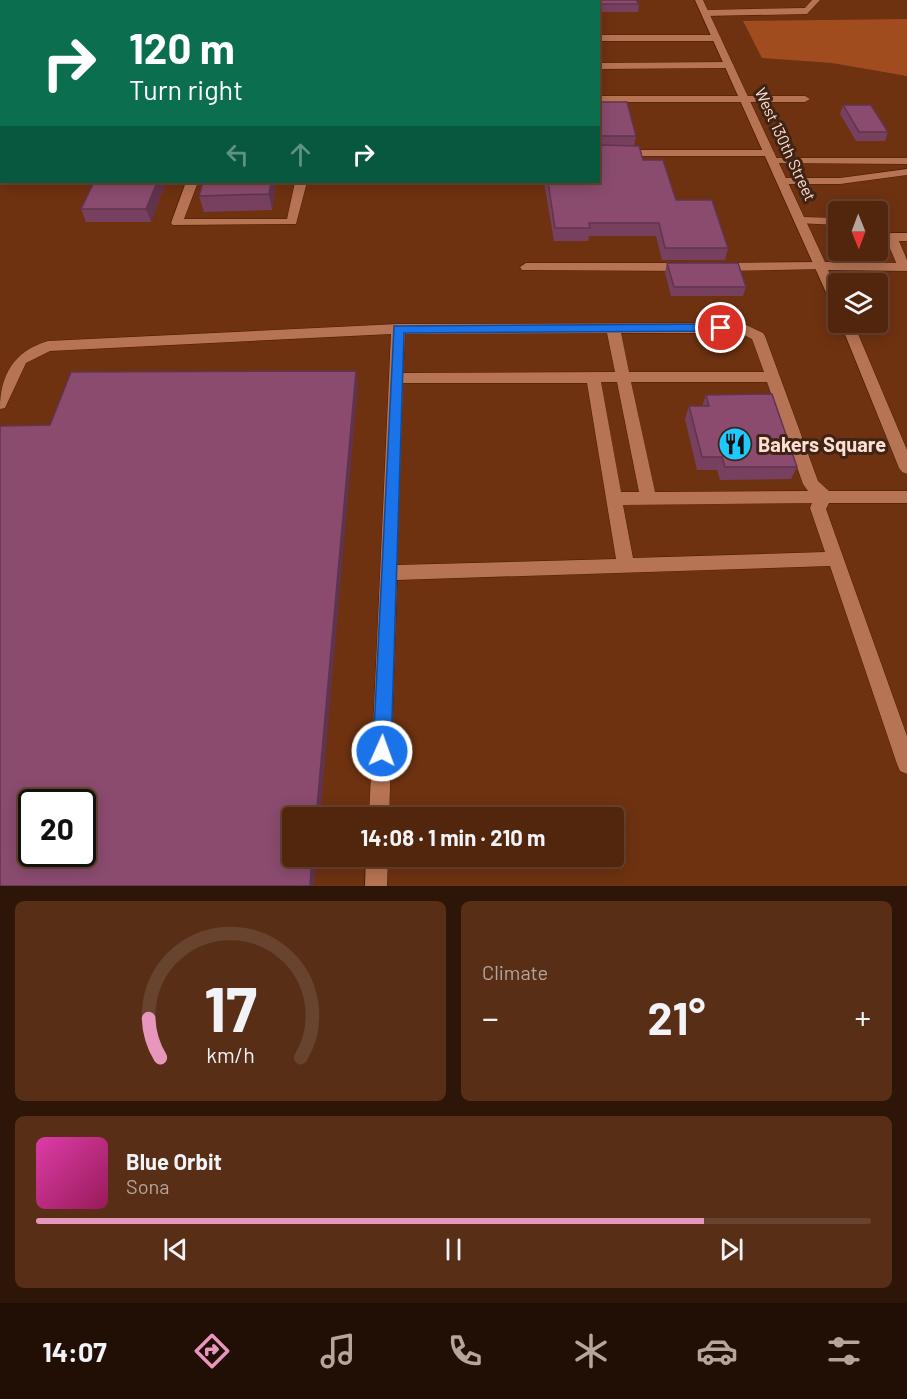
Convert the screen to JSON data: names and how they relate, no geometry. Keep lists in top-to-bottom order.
{
  "streets": {
    "main road": ["West 130th Street"]
  },
  "places": {
    "restaurant": ["Bakers Square"]
  },
  "north": "bottom",
  "page": {
    "turn": ["120 m", "Turn right"],
    "limit": "20",
    "trip": "14:08 · 1 min · 210 m",
    "tile": "Climate",
    "heat": ["−", "21°", "+"],
    "song": ["Blue Orbit", "Sona"],
    "tabs": "14:07",
    "gauge": ["17", "km/h"]
  }
}
